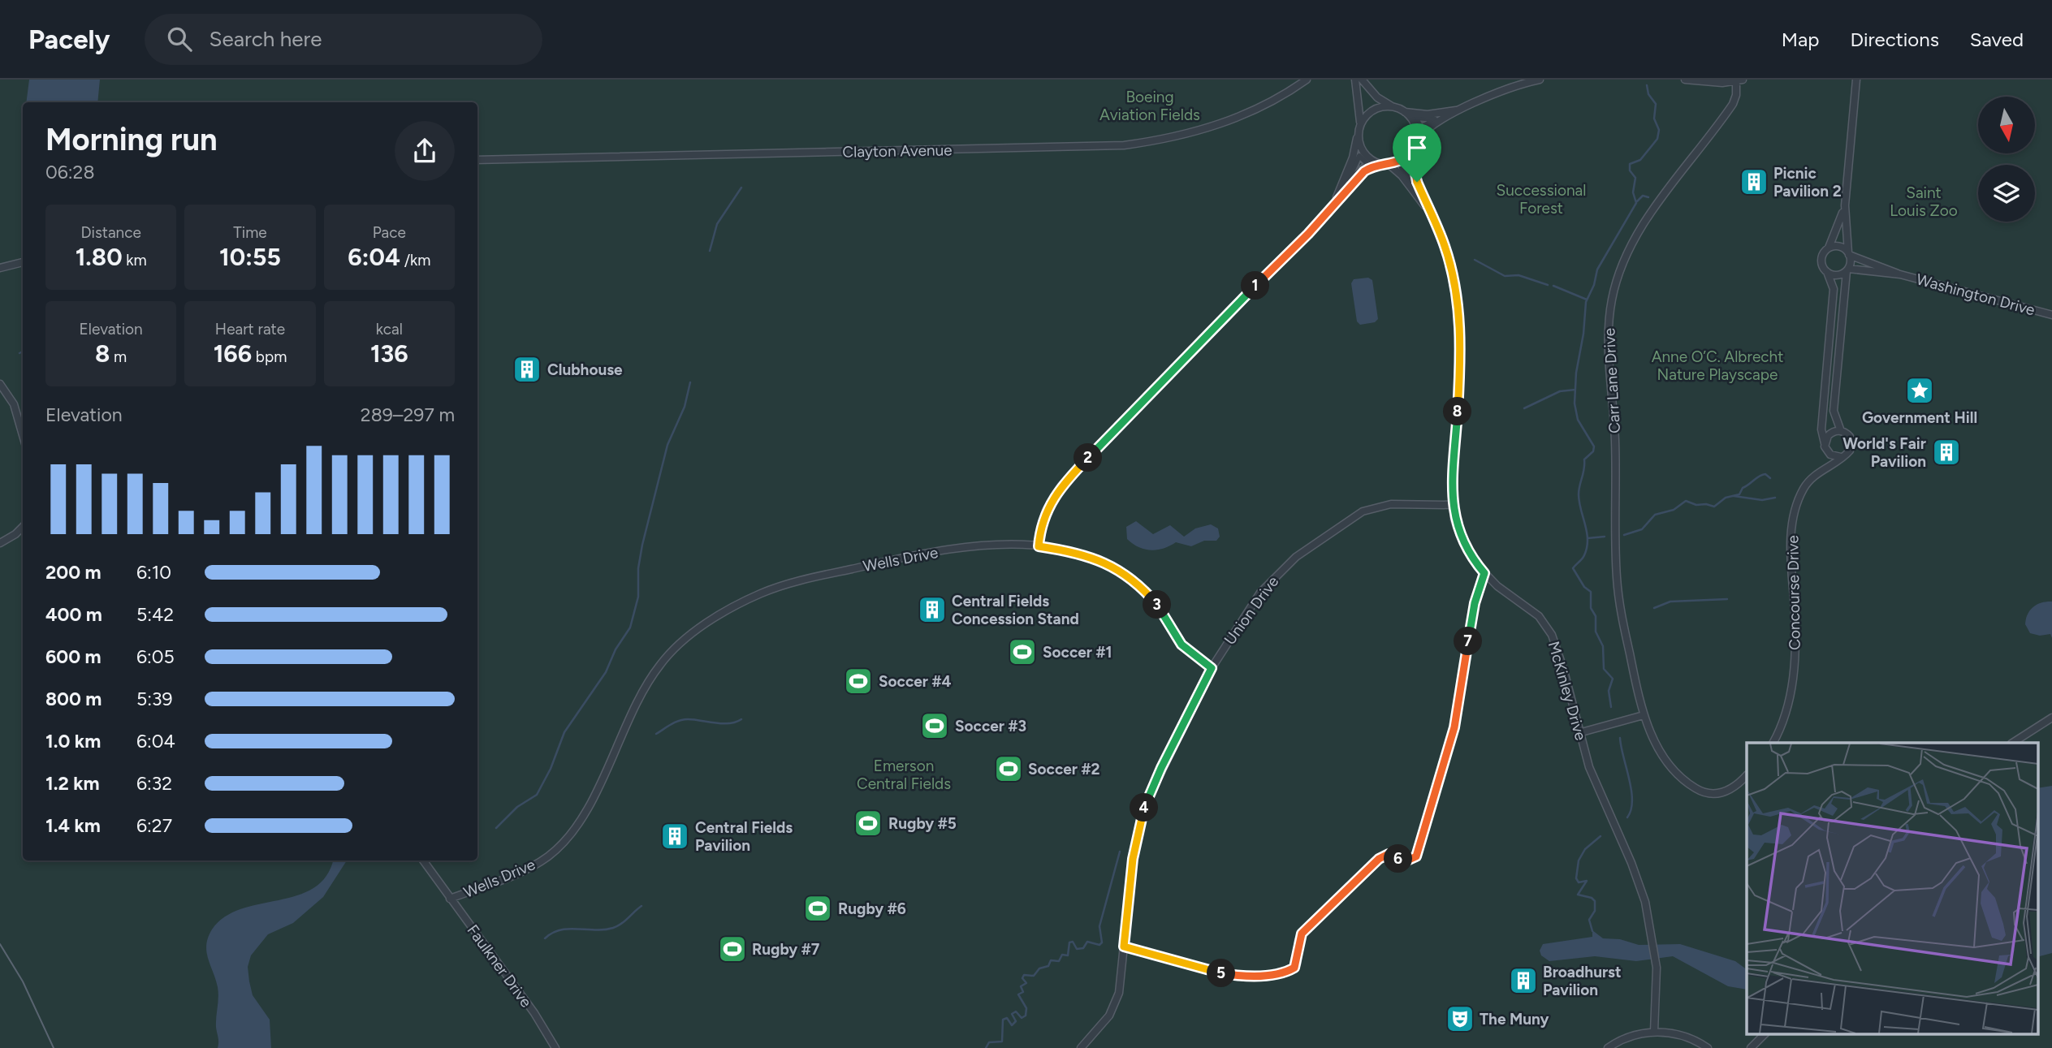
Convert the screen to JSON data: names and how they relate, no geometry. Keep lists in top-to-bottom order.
{
  "streets": {
    "street": [
      "Clayton Avenue",
      "Washington Drive",
      "Carr Lane Drive",
      "Wells Drive",
      "Concourse Drive",
      "Union Drive",
      "McKinley Drive",
      "Faulkner Drive"
    ]
  },
  "crossings": [
    ["Wells Drive", "Union Drive"],
    ["Wells Drive", "Faulkner Drive"],
    ["Union Drive", "McKinley Drive"]
  ],
  "parks": [
    "Boeing Aviation Fields",
    "Successional Forest",
    "Saint Louis Zoo",
    "Anne O’C. Albrecht Nature Playscape",
    "Emerson Central Fields"
  ],
  "places": {
    "building": [
      "Picnic Pavilion 2",
      "Clubhouse",
      "World's Fair Pavilion",
      "Central Fields Concession Stand",
      "Central Fields Pavilion",
      "Broadhurst Pavilion"
    ],
    "place": ["Government Hill"],
    "sports": [
      "Soccer #1",
      "Soccer #4",
      "Soccer #3",
      "Soccer #2",
      "Rugby #5",
      "Rugby #6",
      "Rugby #7"
    ],
    "theatre": ["The Muny"]
  },
  "north": "bottom",
  "page": {
    "header": "Pacely",
    "search": "Search here",
    "nav": ["Map", "Directions", "Saved"],
    "heading": ["Morning run", "06:28"],
    "stats": [
      ["Distance", "1.80 km"],
      ["Time", "10:55"],
      ["Pace", "6:04 /km"],
      ["Elevation", "8 m"],
      ["Heart rate", "166 bpm"],
      ["kcal", "136"]
    ],
    "pins": [
      "1",
      "8",
      "2",
      "3",
      "7",
      "4",
      "6",
      "5"
    ],
    "chart": ["Elevation", "289–297 m"],
    "list": [
      {
        "name": "200 m",
        "note": "6:10"
      },
      {
        "name": "400 m",
        "note": "5:42"
      },
      {
        "name": "600 m",
        "note": "6:05"
      },
      {
        "name": "800 m",
        "note": "5:39"
      },
      {
        "name": "1.0 km",
        "note": "6:04"
      },
      {
        "name": "1.2 km",
        "note": "6:32"
      },
      {
        "name": "1.4 km",
        "note": "6:27"
      }
    ]
  }
}
